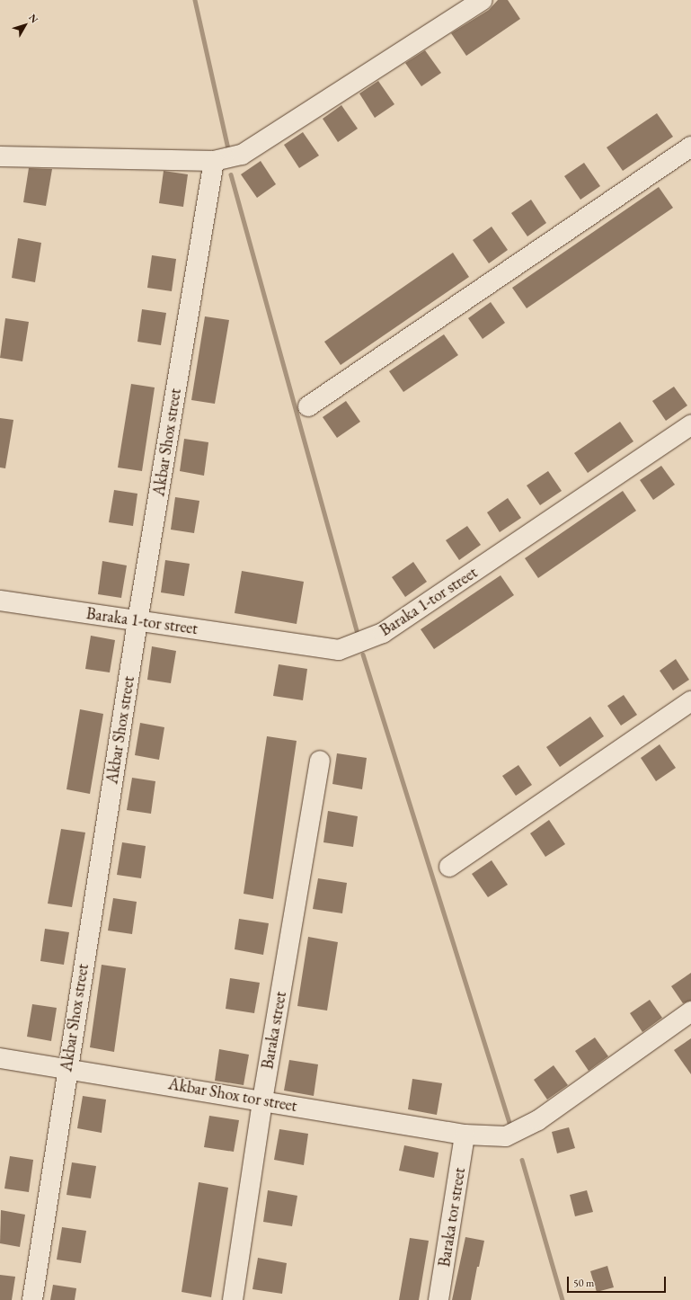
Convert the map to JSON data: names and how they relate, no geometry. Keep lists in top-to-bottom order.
{
  "streets": {
    "street": [
      "Akbar Shox street",
      "Baraka 1-tor street",
      "Baraka street",
      "Akbar Shox tor street",
      "Baraka tor street"
    ]
  },
  "crossings": [
    ["Akbar Shox street", "Baraka 1-tor street"],
    ["Akbar Shox street", "Akbar Shox tor street"],
    ["Baraka street", "Akbar Shox tor street"],
    ["Akbar Shox tor street", "Baraka tor street"]
  ],
  "scale_bar": "50 m",
  "north": "top right"
}
